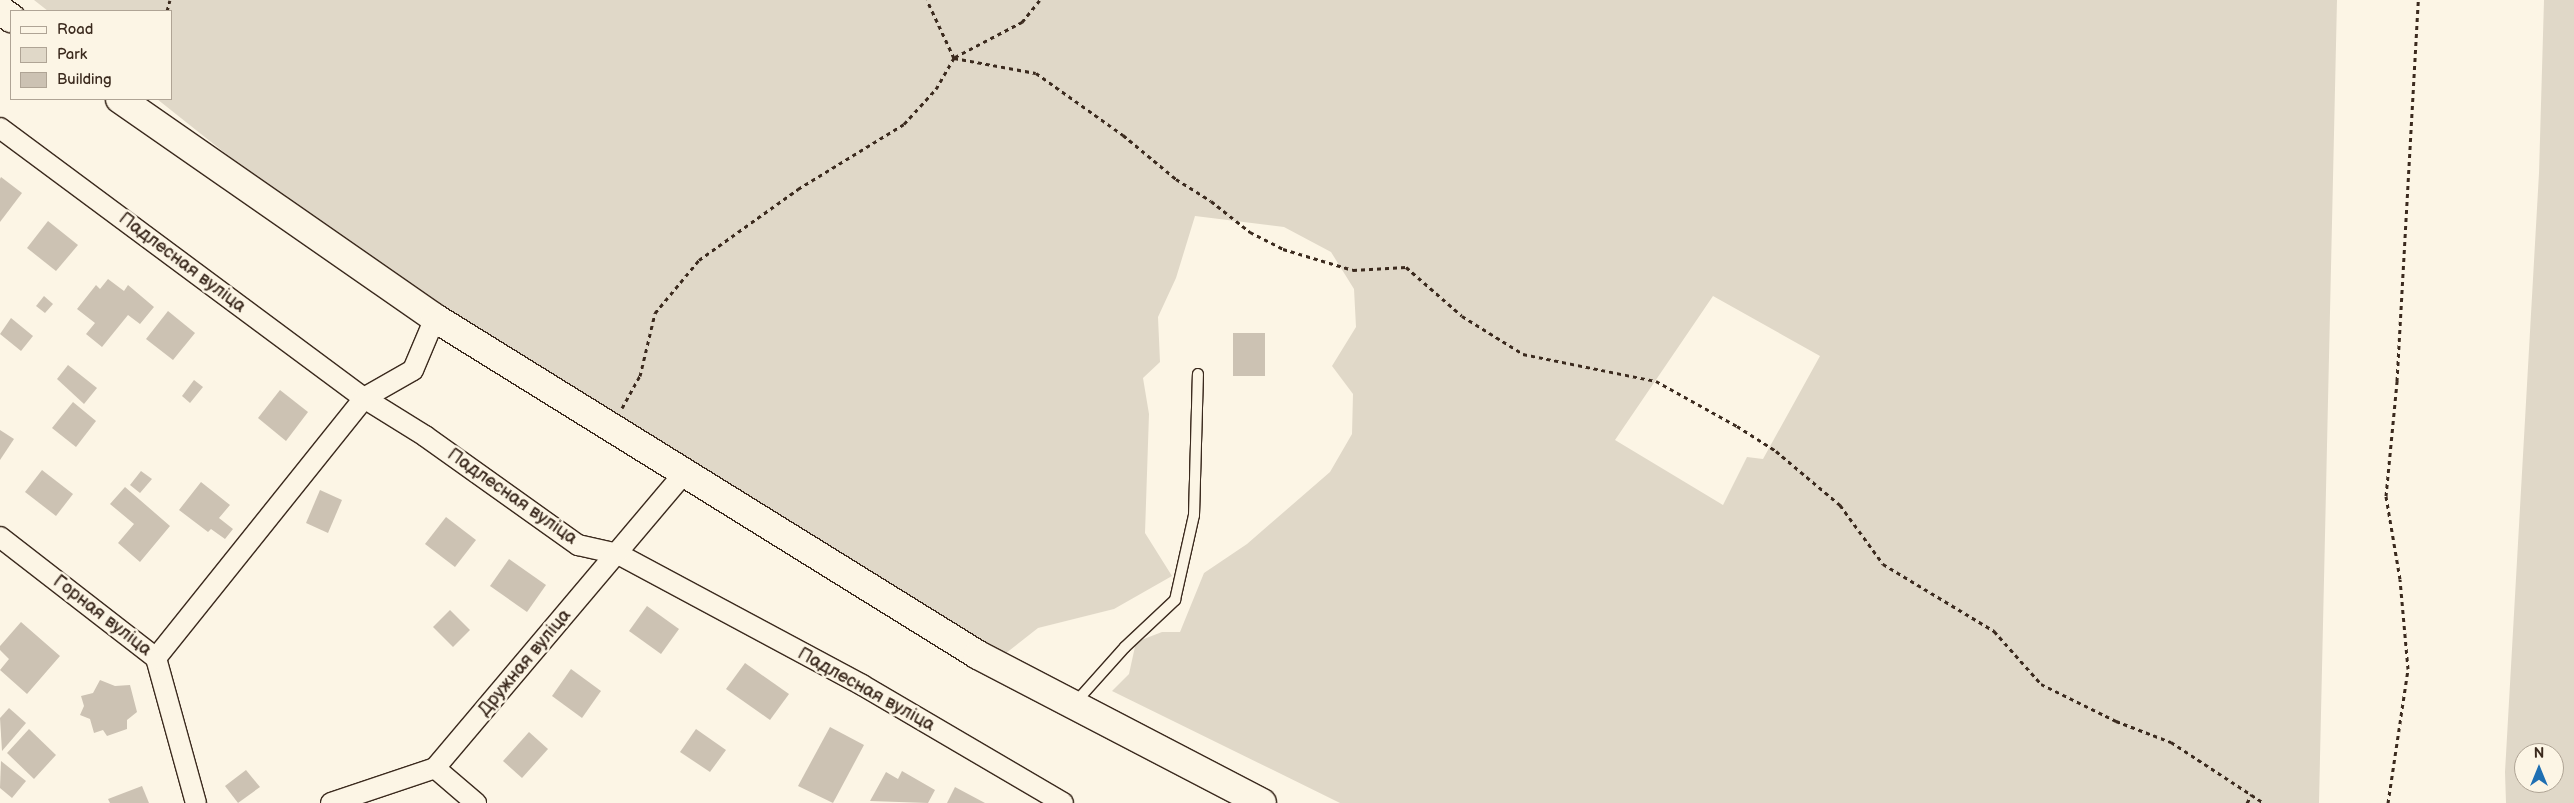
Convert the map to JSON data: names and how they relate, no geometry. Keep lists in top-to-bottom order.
{
  "streets": {
    "street": ["Падлесная вуліца", "Горная вуліца", "Дружная вуліца"]
  },
  "crossings": [
    ["Падлесная вуліца", "Дружная вуліца"]
  ],
  "legend": ["Road", "Park", "Building"],
  "north": "top"
}
